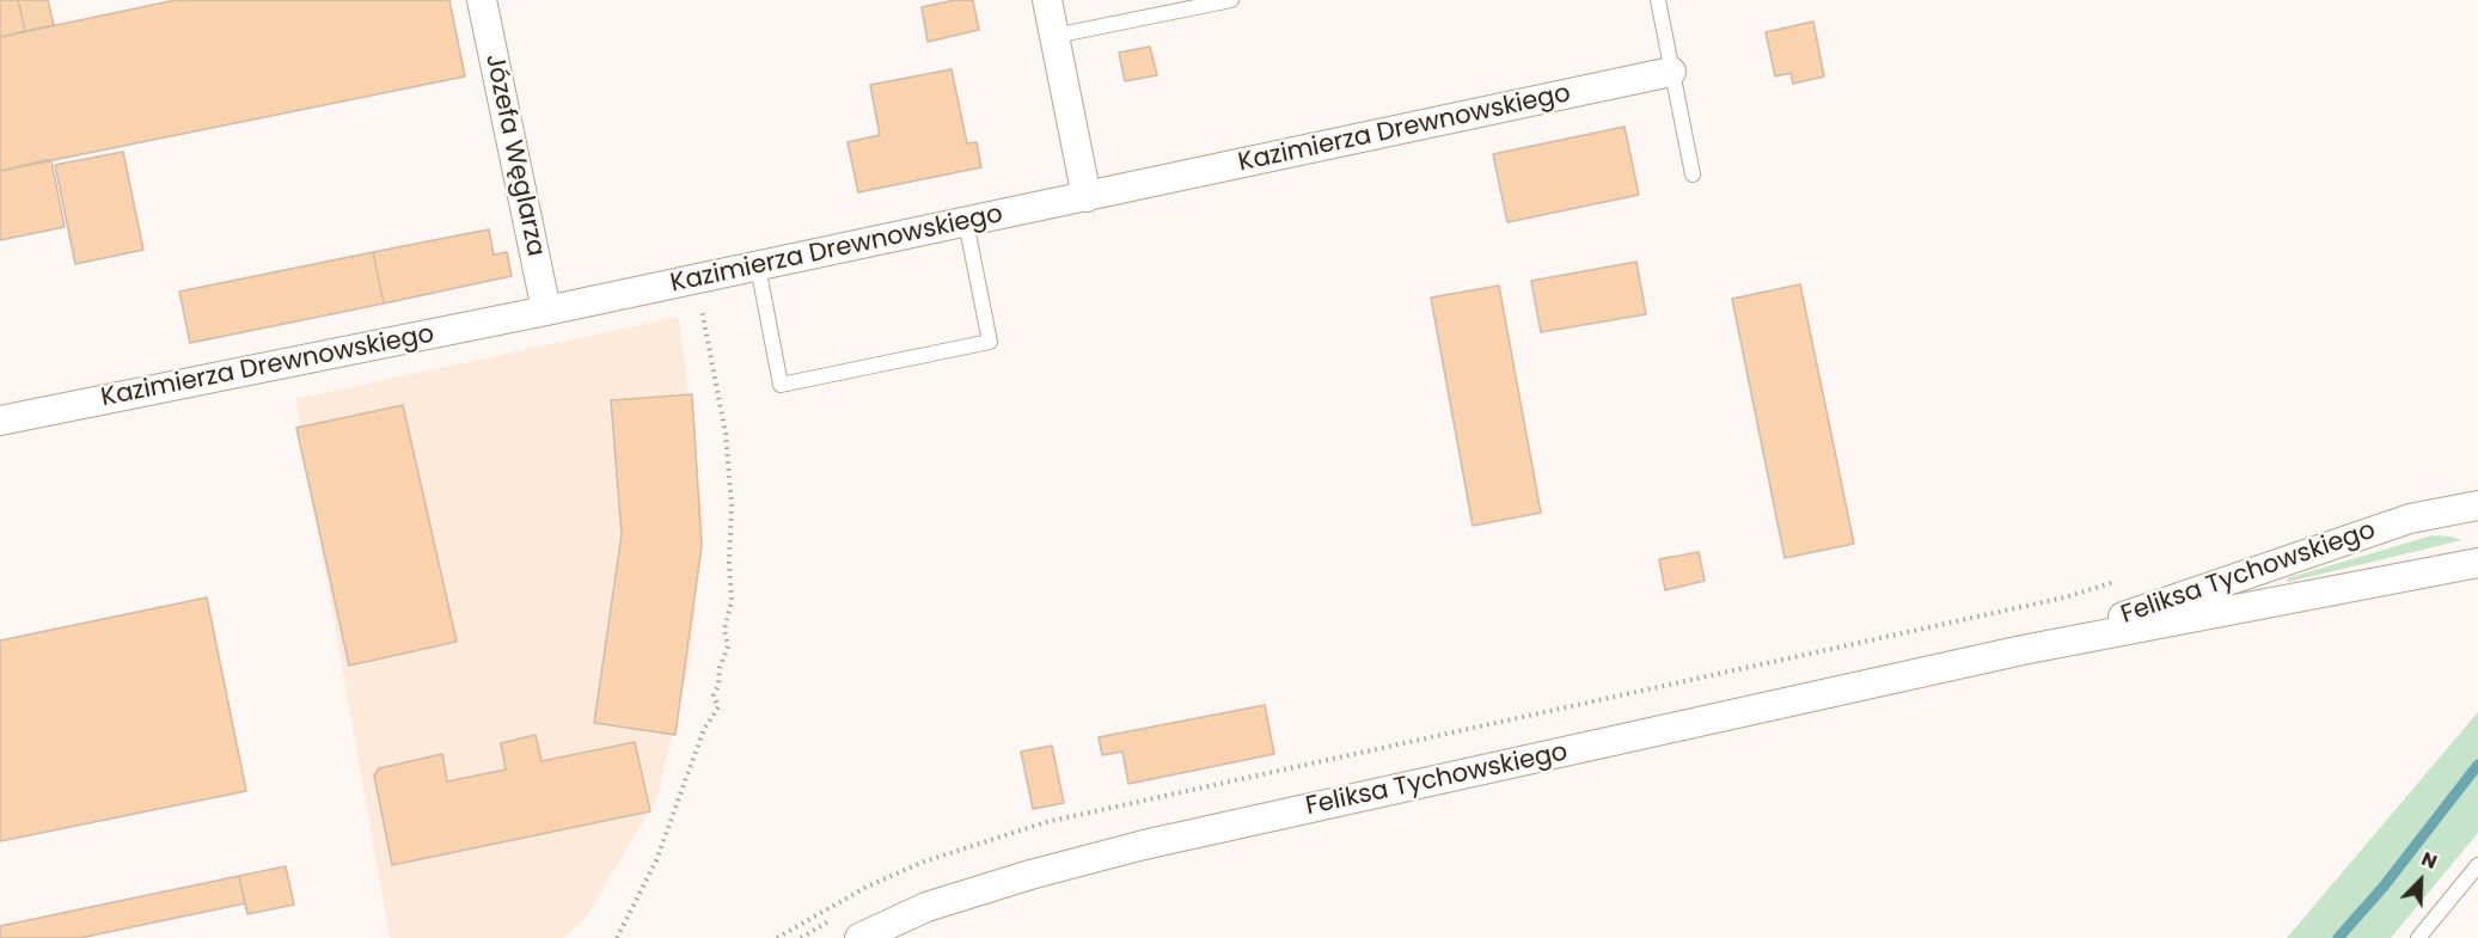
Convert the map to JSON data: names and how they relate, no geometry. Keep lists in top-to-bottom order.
{
  "streets": {
    "street": ["Kazimierza Drewnowskiego", "Józefa Węglarza", "Feliksa Tychowskiego"]
  },
  "crossings": [
    ["Kazimierza Drewnowskiego", "Józefa Węglarza"]
  ],
  "north": "top right"
}
